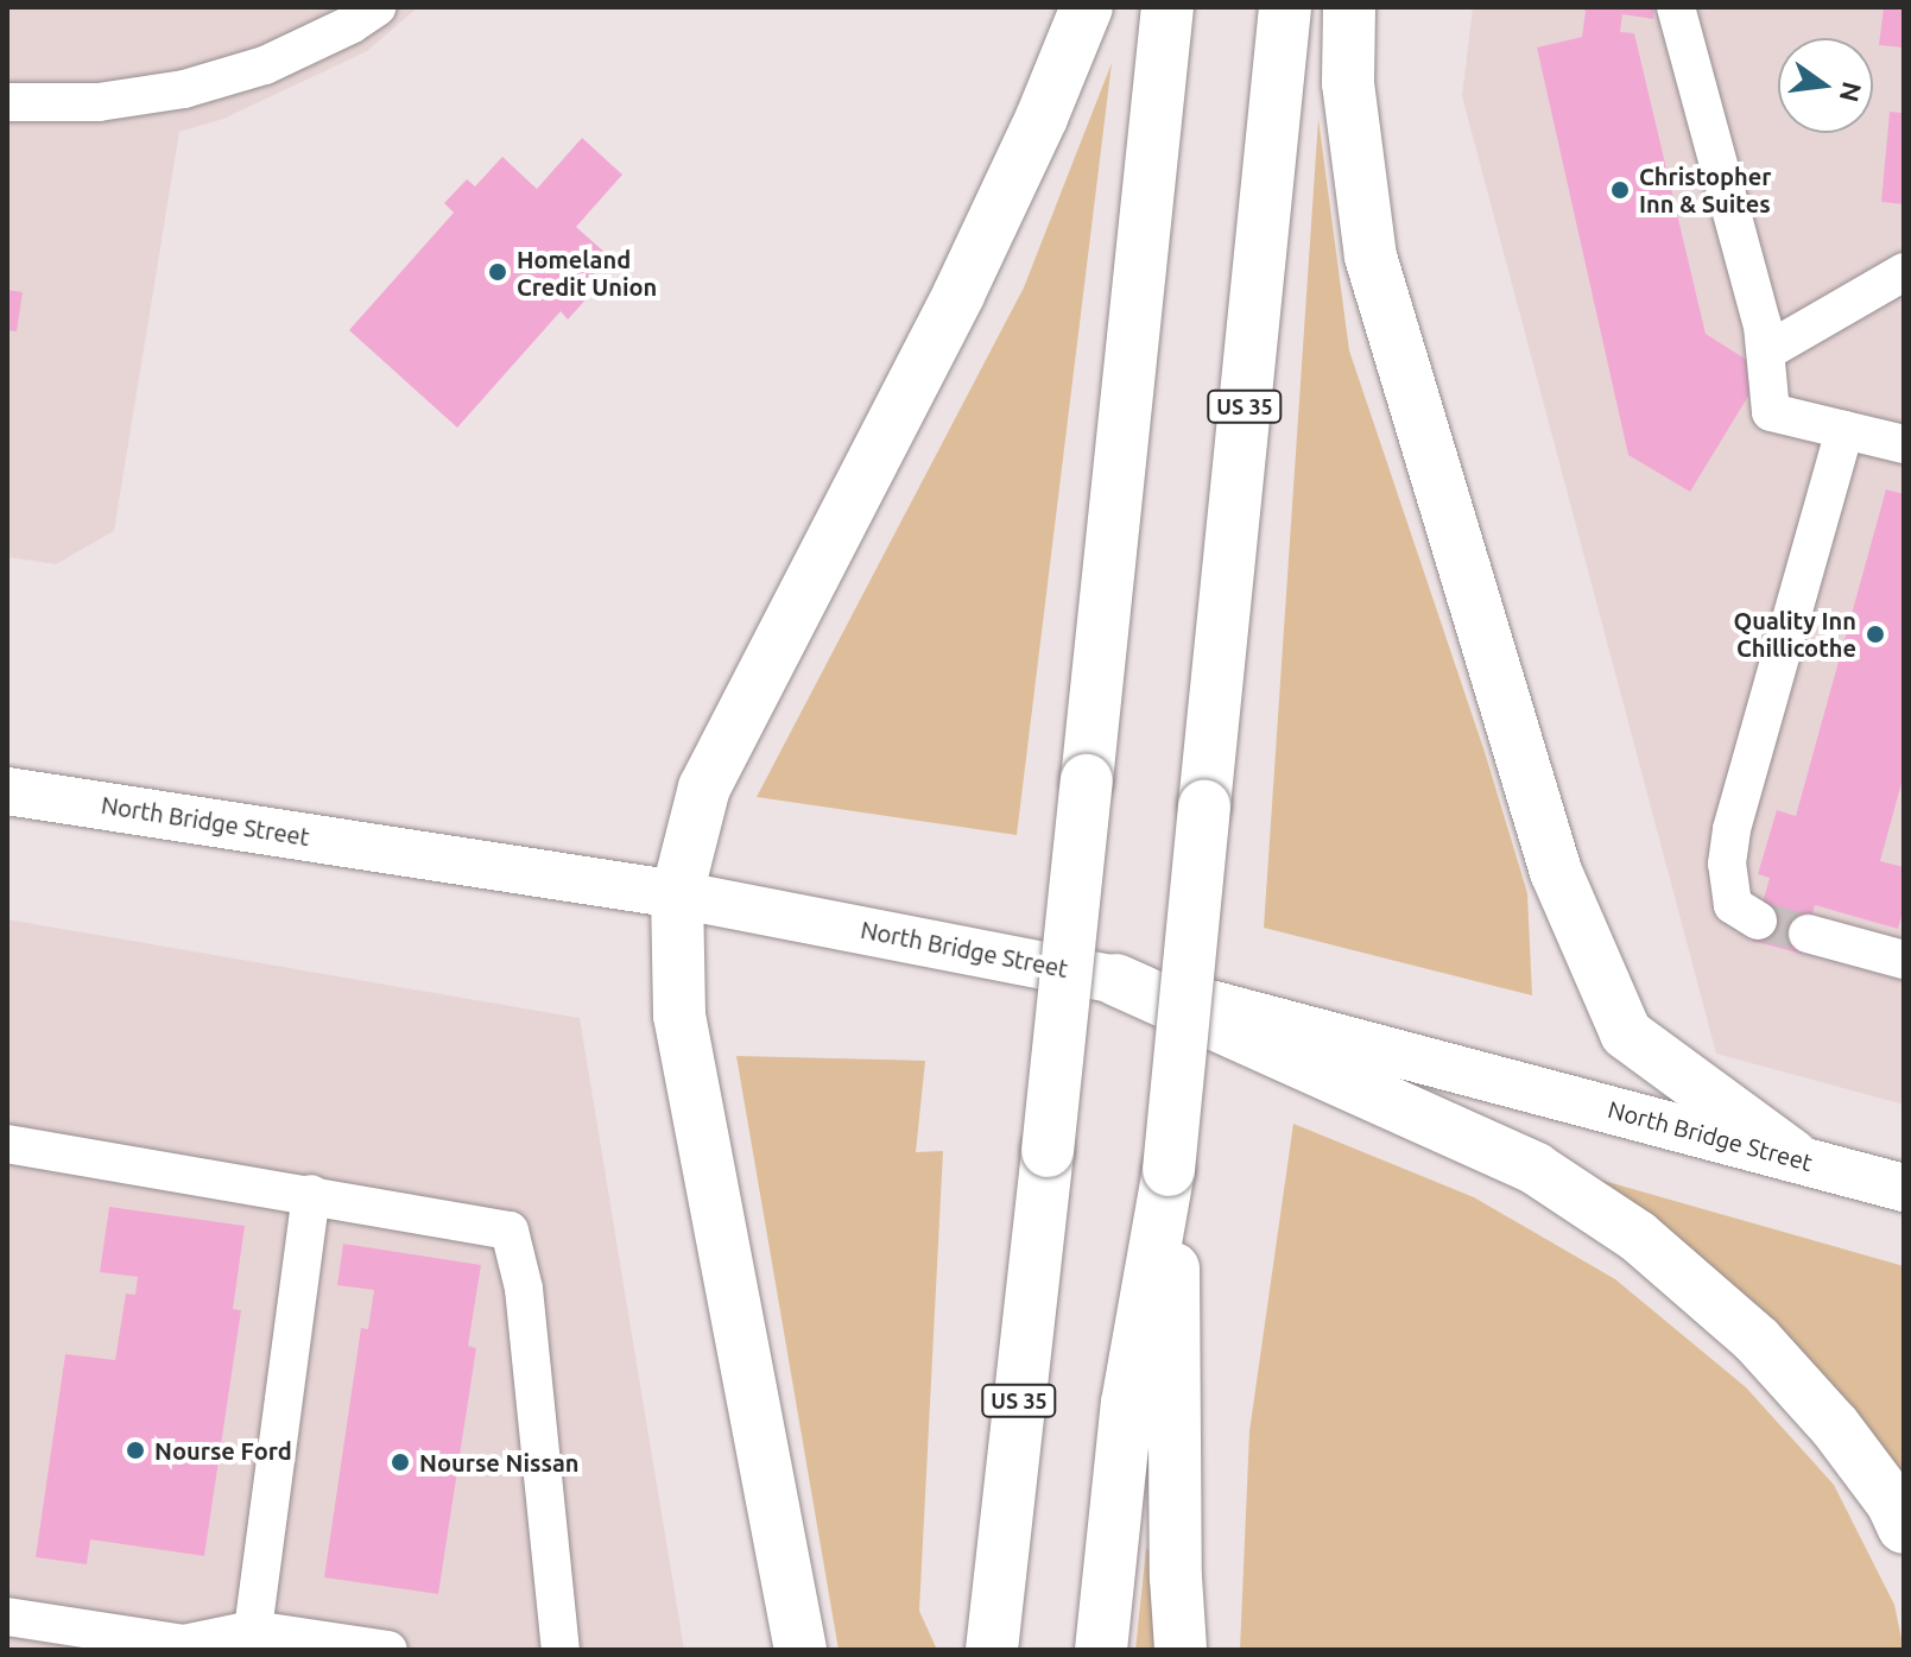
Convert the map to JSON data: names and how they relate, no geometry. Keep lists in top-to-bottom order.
{
  "streets": {
    "highway": ["US 35"],
    "main road": ["North Bridge Street"]
  },
  "places": [
    "Christopher Inn & Suites",
    "Homeland Credit Union",
    "Quality Inn Chillicothe",
    "Nourse Ford",
    "Nourse Nissan"
  ],
  "north": "right"
}
